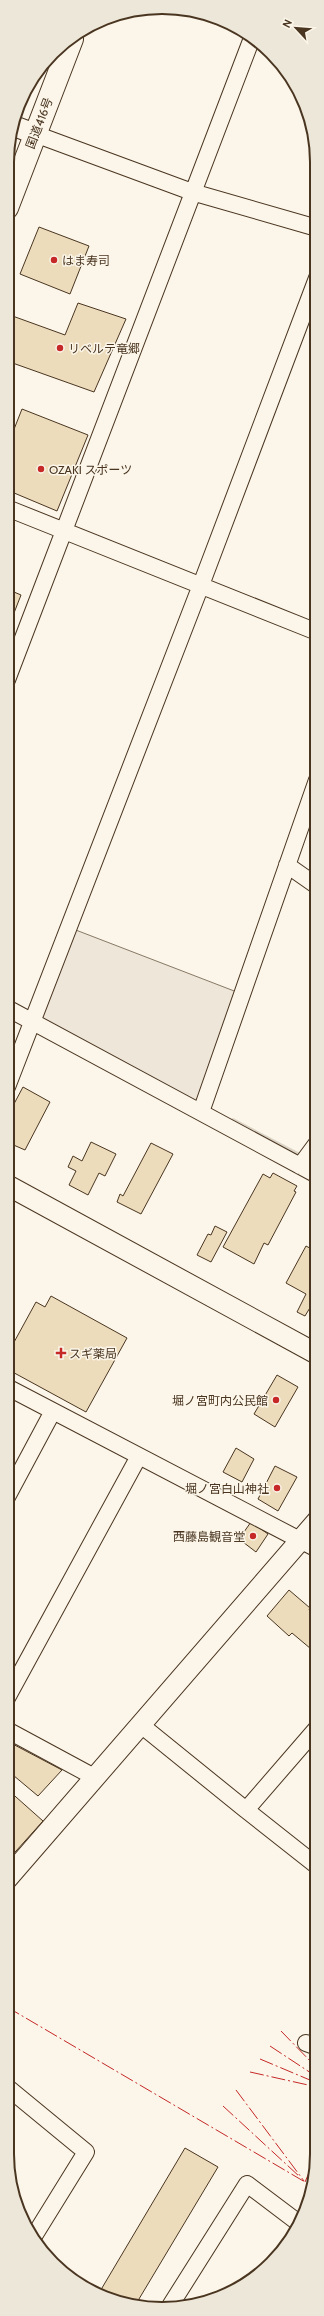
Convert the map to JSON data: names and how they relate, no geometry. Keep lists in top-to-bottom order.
{
  "streets": {
    "highway": ["国道416号"]
  },
  "places": {
    "other": [
      "はま寿司",
      "リベルテ竜郷",
      "OZAKI スポーツ",
      "堀ノ宮町内公民館",
      "堀ノ宮白山神社",
      "西藤島観音堂"
    ],
    "health": ["スギ薬局"]
  },
  "north": "top left"
}
